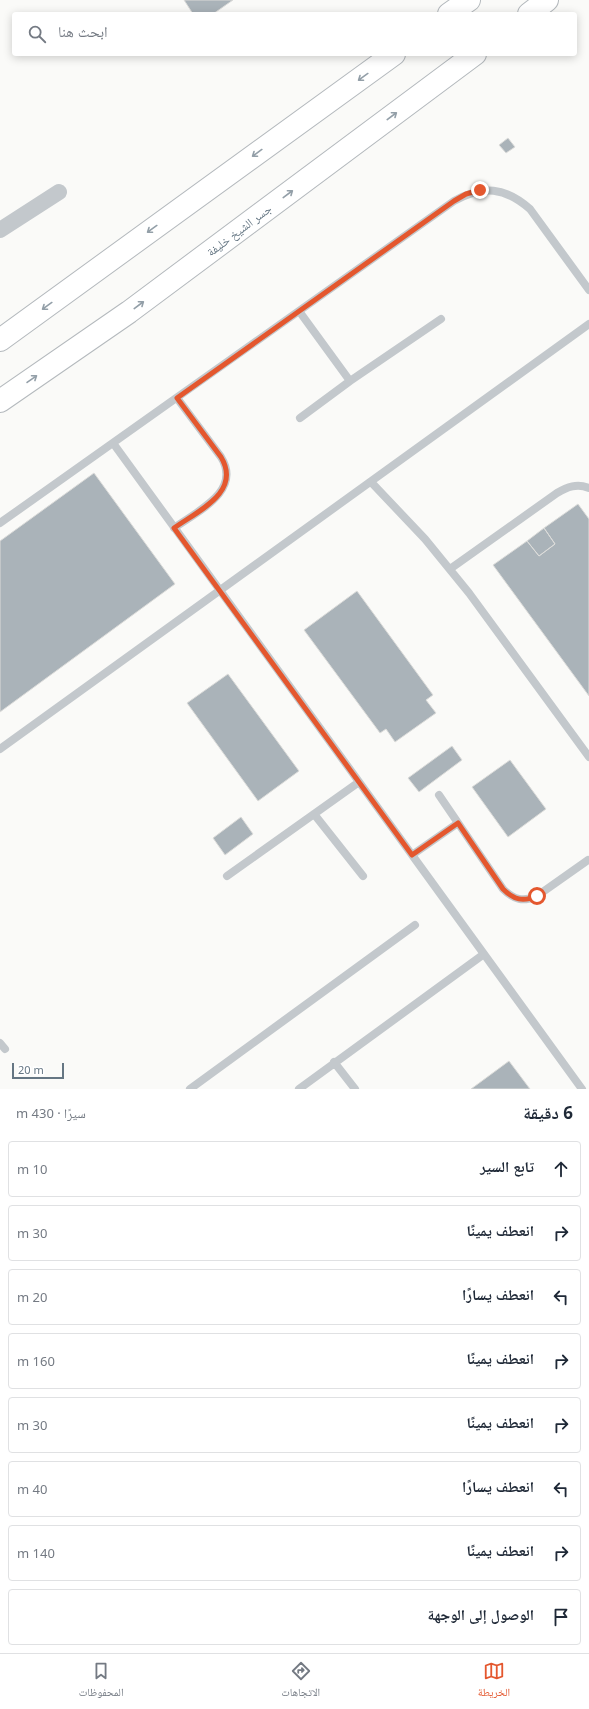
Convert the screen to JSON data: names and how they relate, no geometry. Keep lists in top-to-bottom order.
{
  "streets": {
    "highway": ["جسر الشيخ خليفة"]
  },
  "scale_bar": "20 m",
  "page": {
    "search": "ابحث هنا",
    "scale": "20 m",
    "heading": ["6 دقيقة", "سيرًا · 430 m"],
    "list": [
      ["تابع السير", "10 m"],
      ["انعطف يمينًا", "30 m"],
      ["انعطف يسارًا", "20 m"],
      ["انعطف يمينًا", "160 m"],
      ["انعطف يمينًا", "30 m"],
      ["انعطف يسارًا", "40 m"],
      ["انعطف يمينًا", "140 m"],
      "الوصول إلى الوجهة"
    ],
    "nav": ["الخريطة", "الاتجاهات", "المحفوظات"]
  }
}
